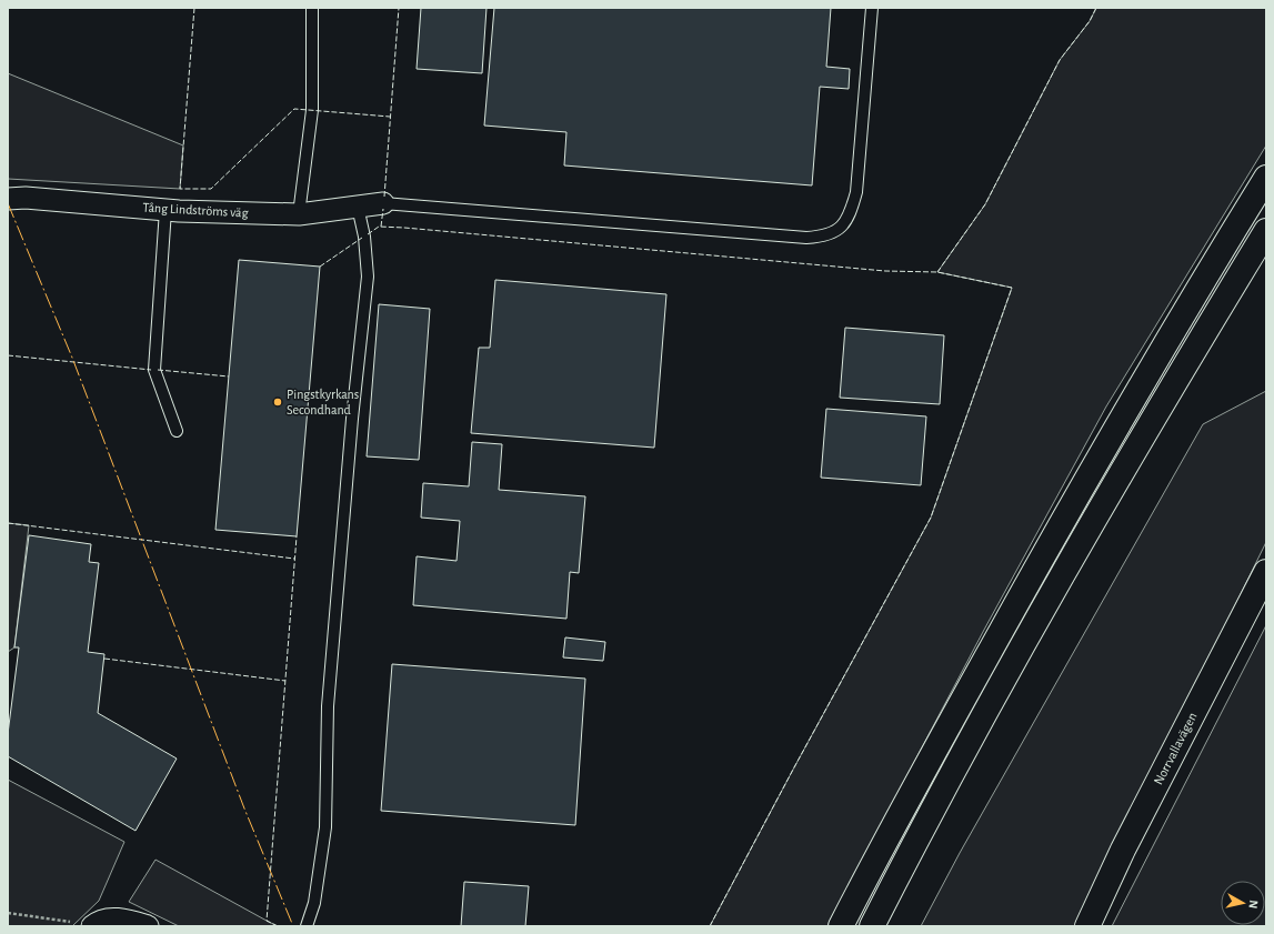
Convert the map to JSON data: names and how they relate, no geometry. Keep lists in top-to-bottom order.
{
  "streets": {
    "main road": ["Norrvallavägen"],
    "street": ["Tång Lindströms väg"]
  },
  "places": ["Pingstkyrkans Secondhand"],
  "north": "right"
}
